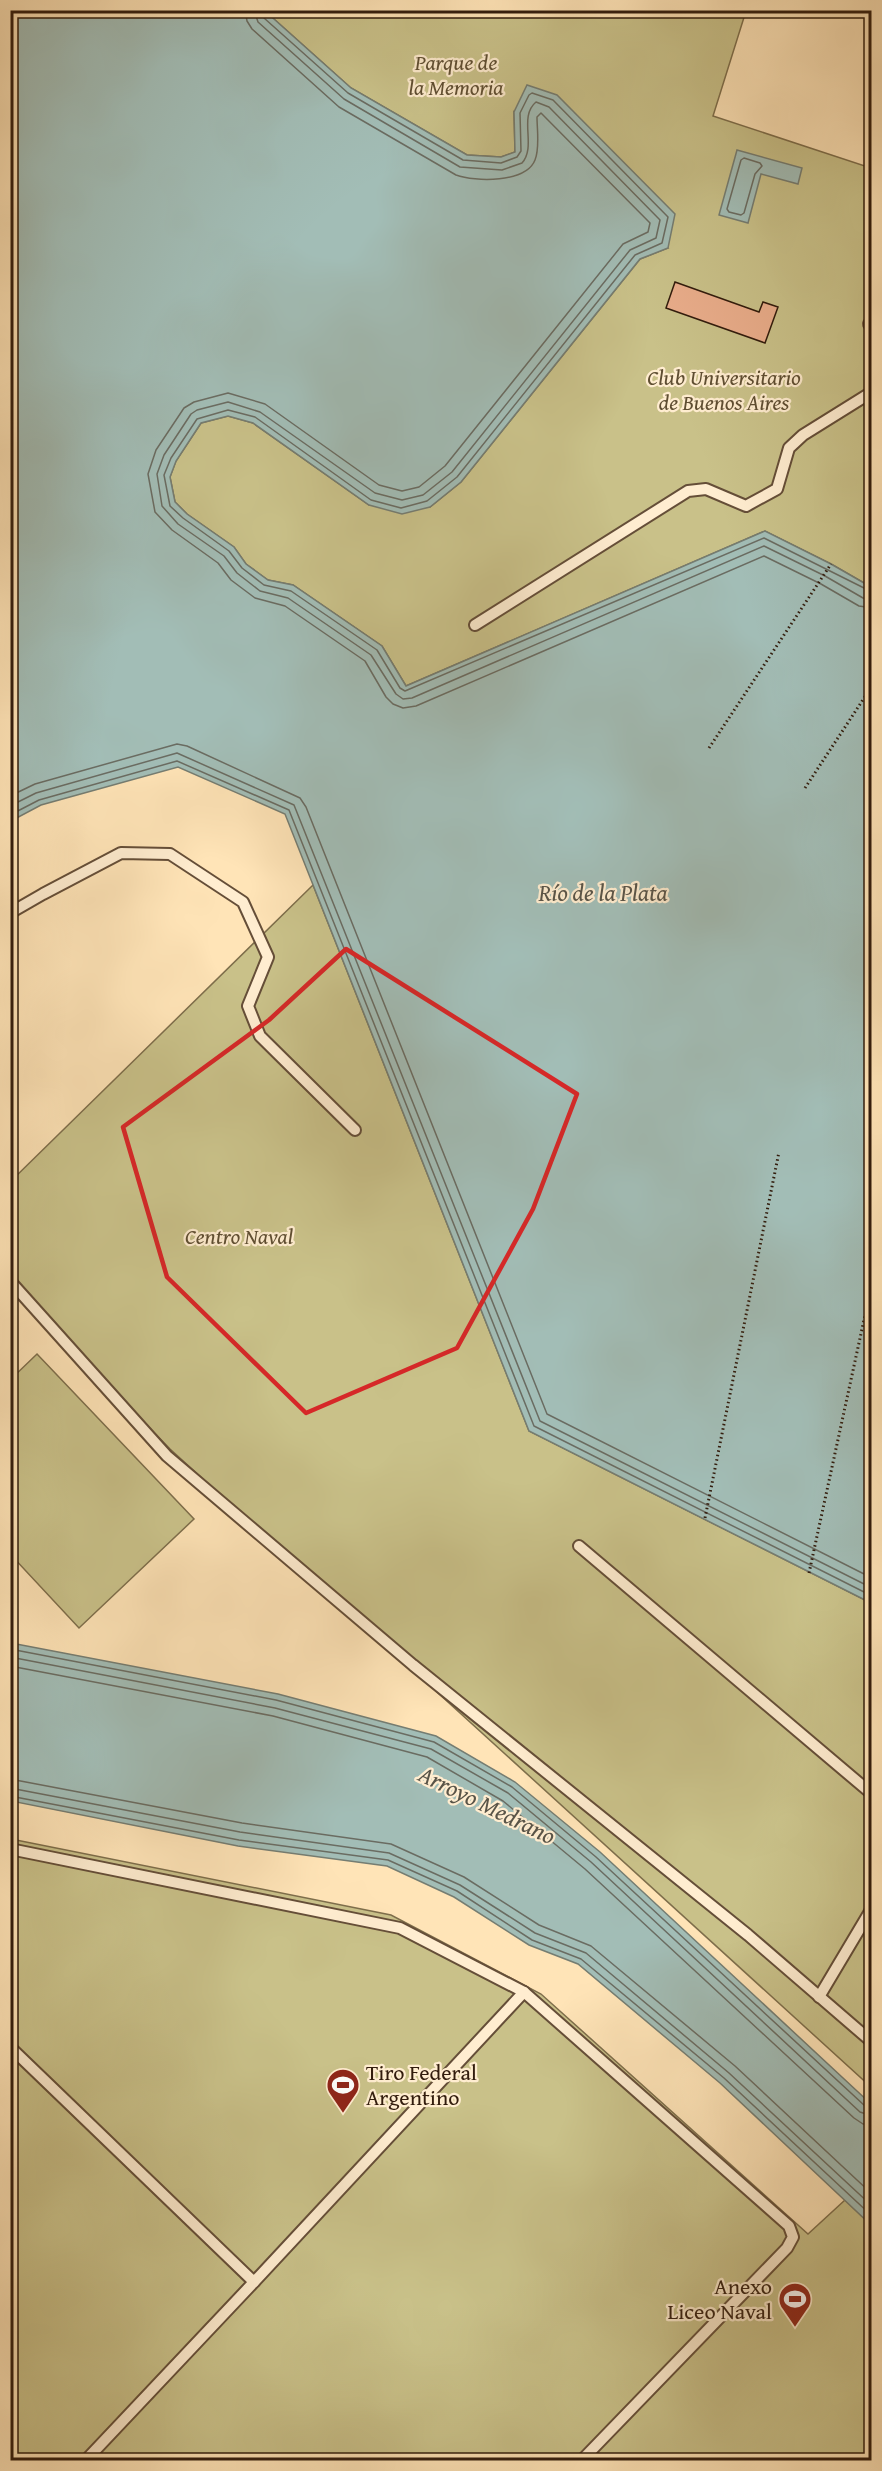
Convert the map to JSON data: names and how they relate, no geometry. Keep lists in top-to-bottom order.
{
  "water": ["Río de la Plata", "Arroyo Medrano"],
  "parks": ["Parque de la Memoria", "Club Universitario de Buenos Aires", "Centro Naval"],
  "places": {
    "sports": ["Tiro Federal Argentino", "Anexo Liceo Naval"]
  }
}
